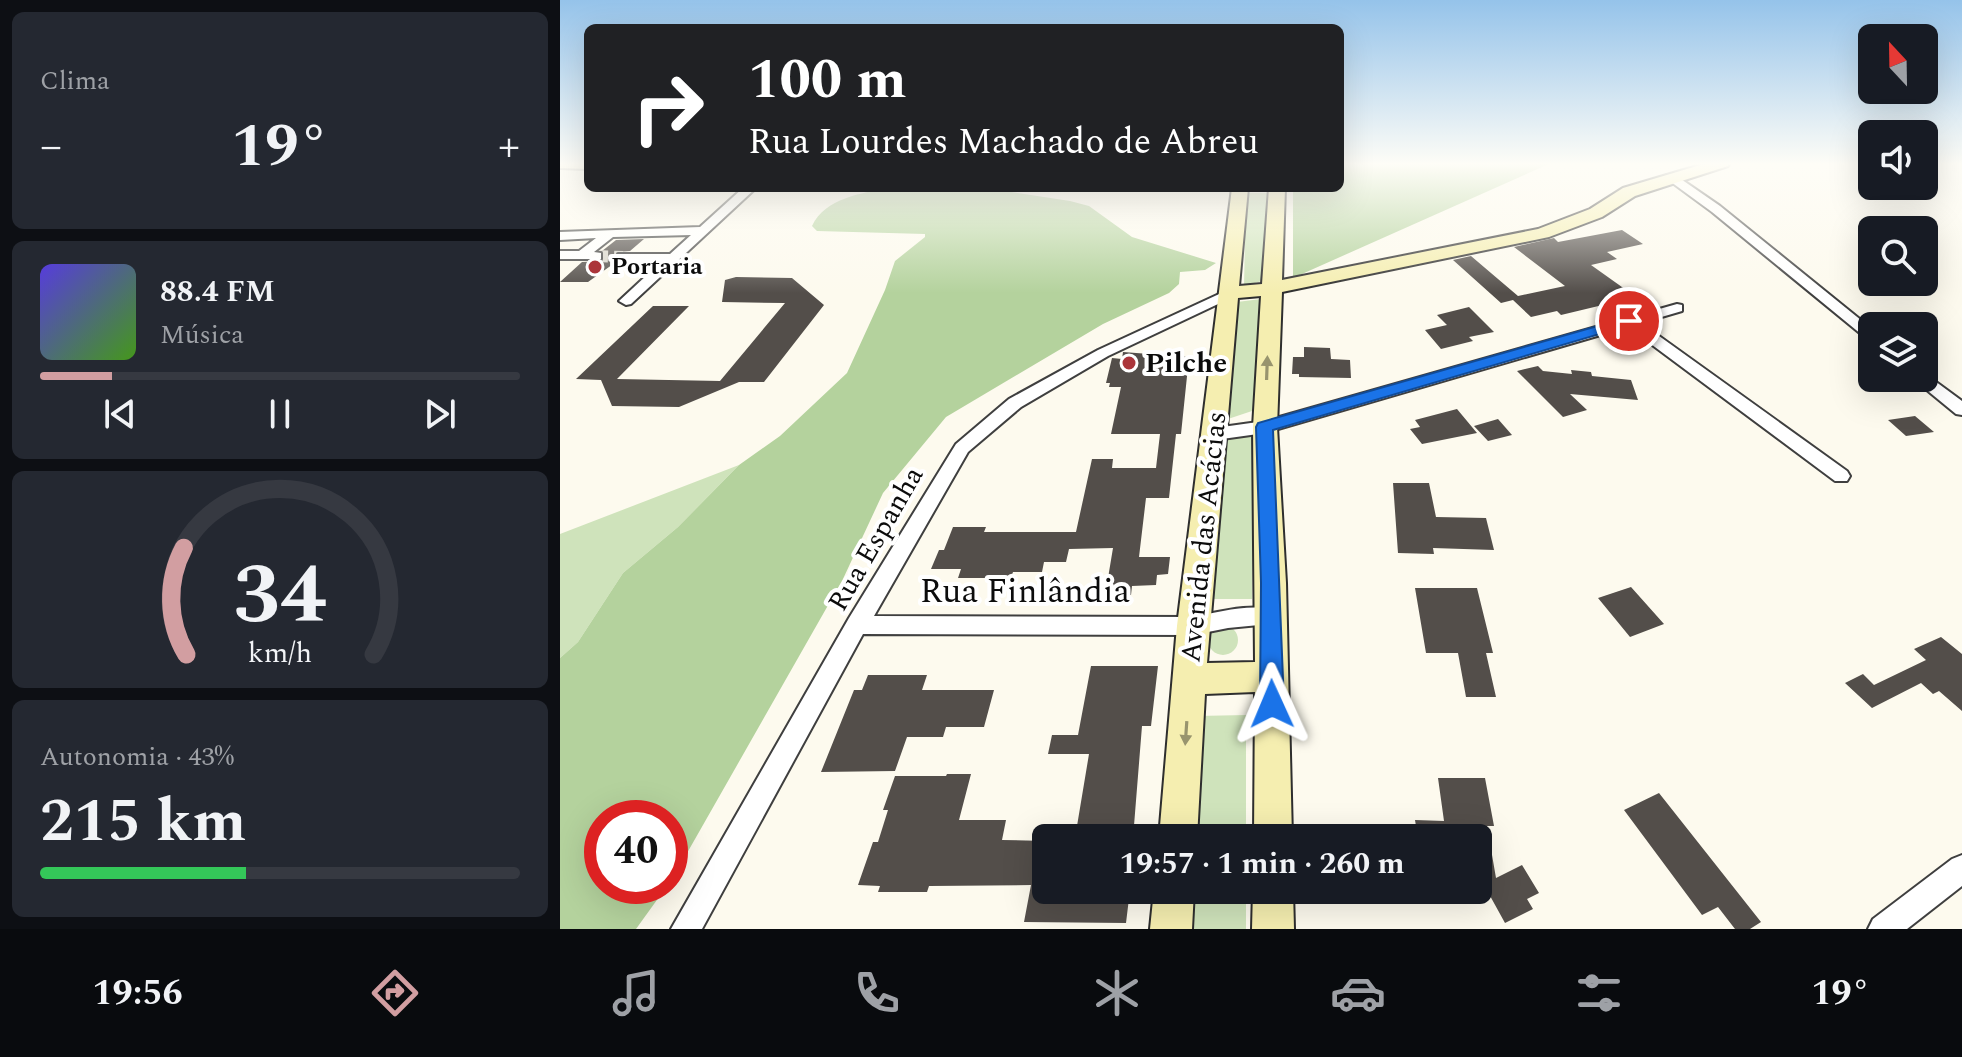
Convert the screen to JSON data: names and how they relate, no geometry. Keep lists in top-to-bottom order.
{
  "streets": {
    "street": ["Avenida das Acácias", "Rua Espanha", "Rua Finlândia"]
  },
  "crossings": [
    ["Avenida das Acácias", "Rua Espanha"],
    ["Avenida das Acácias", "Rua Finlândia"],
    ["Rua Espanha", "Rua Finlândia"]
  ],
  "places": ["Portaria", "Pilche"],
  "north": "top",
  "page": {
    "tile": [
      "Clima",
      ["Autonomia · 43%", "215 km"]
    ],
    "turn": ["100 m", "Rua Lourdes Machado de Abreu"],
    "heat": ["−", "19°", "+"],
    "song": ["88.4 FM", "Música"],
    "limit": "40",
    "trip": "19:57 · 1 min · 260 m",
    "tabs": ["19:56", "19°"],
    "gauge": ["34", "km/h"]
  }
}
